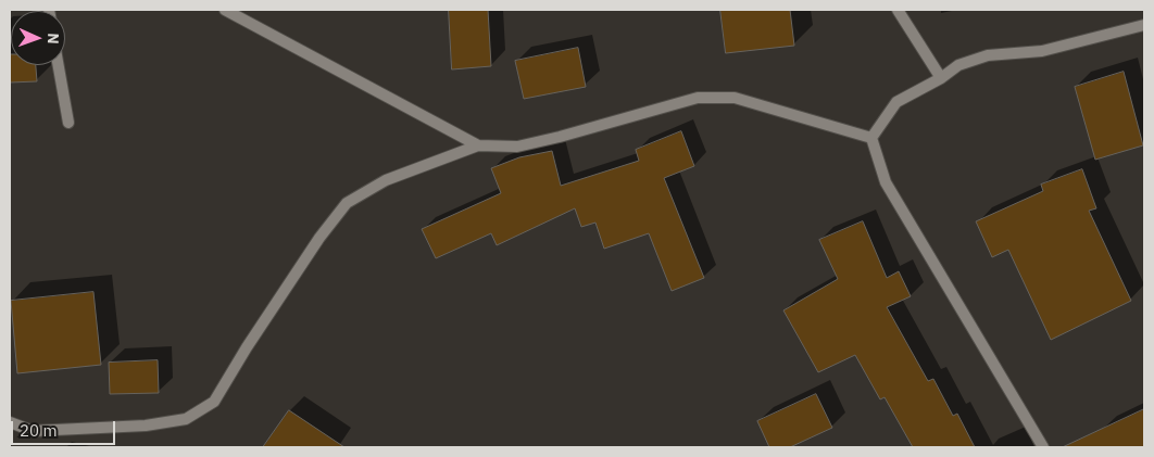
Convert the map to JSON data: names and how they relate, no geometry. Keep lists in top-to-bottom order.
{
  "scale_bar": "20 m",
  "north": "right"
}
